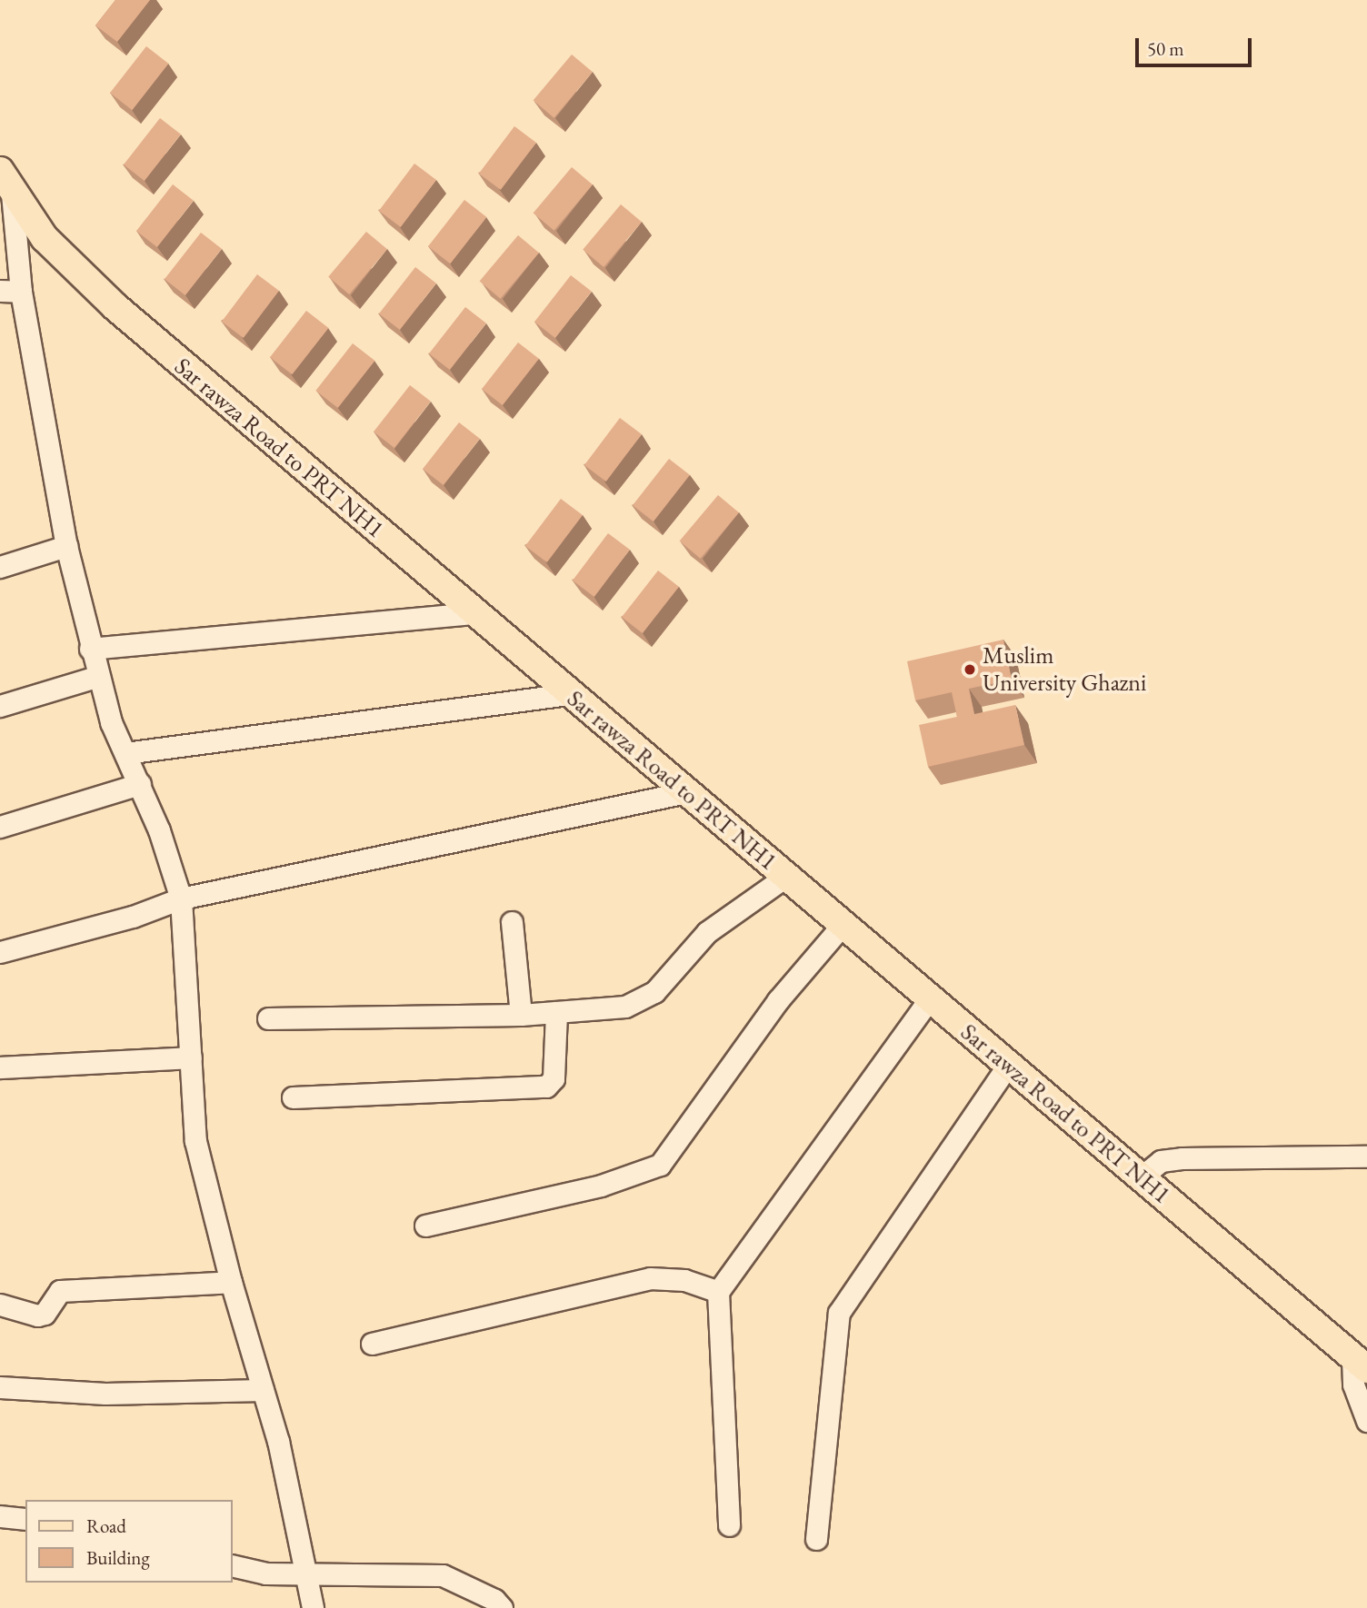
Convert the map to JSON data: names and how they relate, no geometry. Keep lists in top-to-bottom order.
{
  "streets": {
    "main road": ["Sar rawza Road to PRT NH1"]
  },
  "places": ["Muslim University Ghazni"],
  "legend": ["Road", "Building"],
  "scale_bar": "50 m"
}
